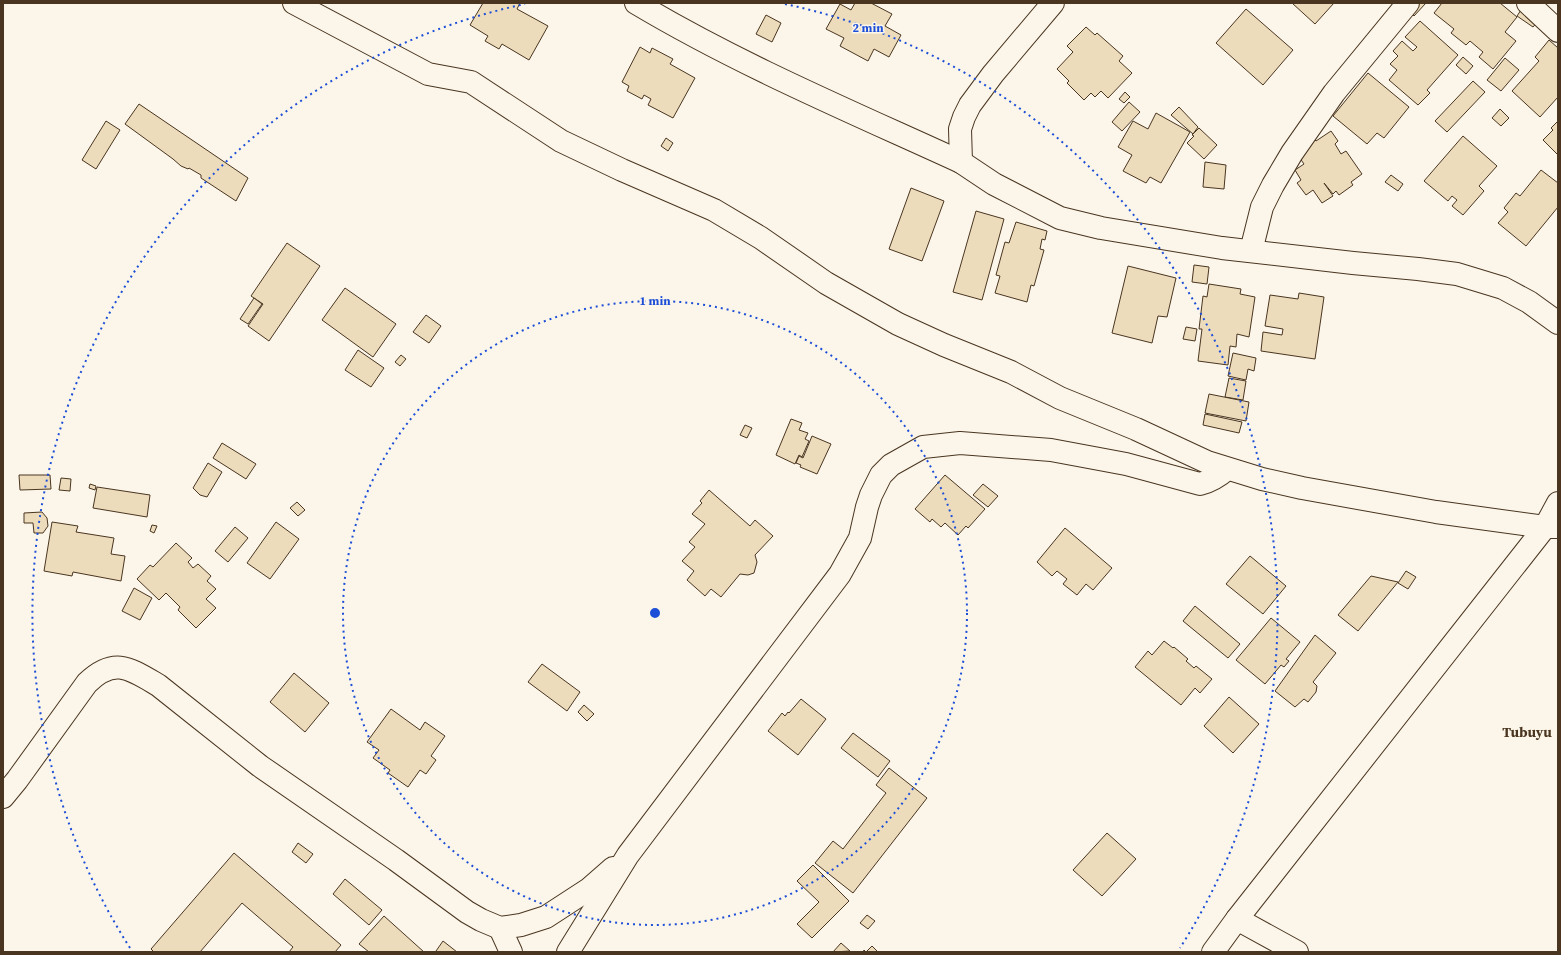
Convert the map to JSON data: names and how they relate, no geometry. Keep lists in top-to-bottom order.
{
  "districts": ["Tubuyu"],
  "rings": ["2 min", "1 min"]
}
